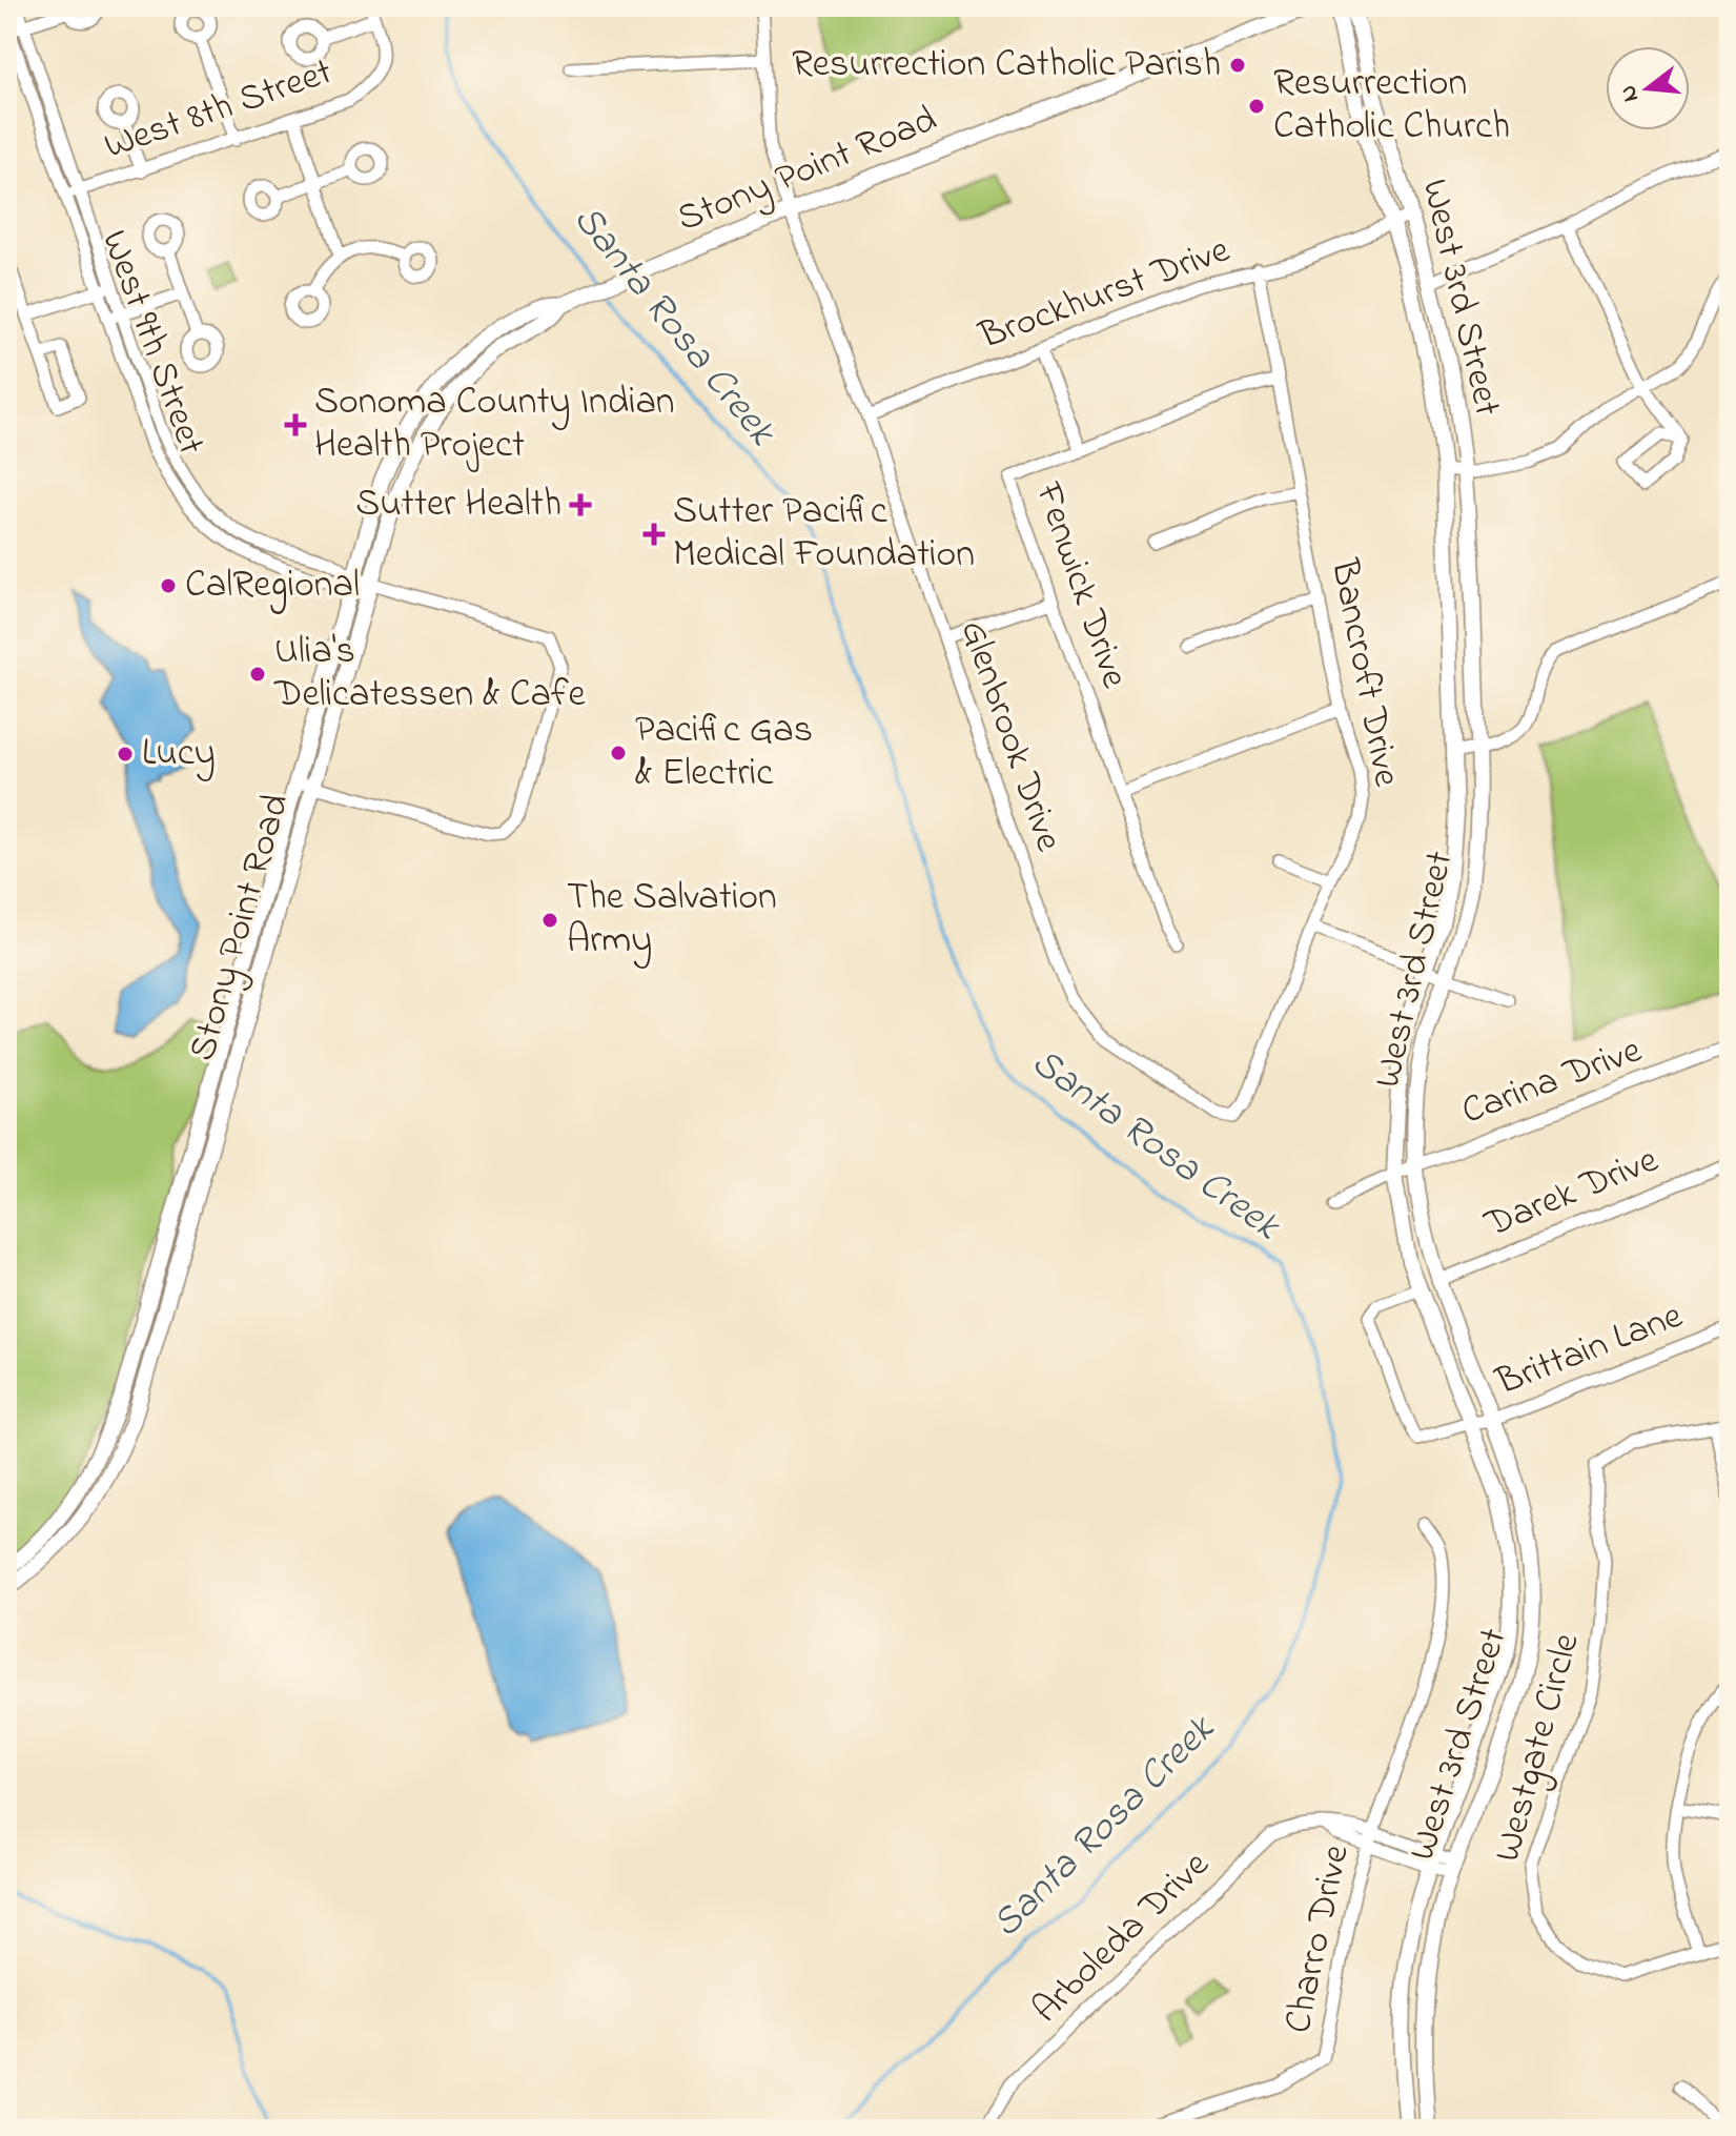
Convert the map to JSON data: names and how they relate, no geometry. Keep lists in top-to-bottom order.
{
  "streets": {
    "main road": ["Stony Point Road", "West 3rd Street"],
    "street": [
      "West 8th Street",
      "Brockhurst Drive",
      "West 9th Street",
      "Fenwick Drive",
      "Bancroft Drive",
      "Glenbrook Drive",
      "Carina Drive",
      "Darek Drive",
      "Brittain Lane",
      "Westgate Circle",
      "Arboleda Drive",
      "Charro Drive"
    ]
  },
  "crossings": [
    ["West 8th Street", "West 9th Street"],
    ["Stony Point Road", "West 9th Street"],
    ["Stony Point Road", "Glenbrook Drive"],
    ["Brockhurst Drive", "West 3rd Street"],
    ["Brockhurst Drive", "Bancroft Drive"],
    ["Brockhurst Drive", "Glenbrook Drive"],
    ["West 3rd Street", "Carina Drive"],
    ["West 3rd Street", "Darek Drive"],
    ["West 3rd Street", "Brittain Lane"],
    ["West 3rd Street", "Arboleda Drive"],
    ["Fenwick Drive", "Bancroft Drive"],
    ["Bancroft Drive", "Glenbrook Drive"],
    ["Arboleda Drive", "Charro Drive"]
  ],
  "water": ["Santa Rosa Creek"],
  "places": {
    "other": [
      "Resurrection Catholic Parish",
      "Resurrection Catholic Church",
      "CalRegional",
      "Ulia's Delicatessen & Cafe",
      "Pacific Gas & Electric",
      "Lucy",
      "The Salvation Army"
    ],
    "health": ["Sonoma County Indian Health Project", "Sutter Health", "Sutter Pacific Medical Foundation"]
  },
  "north": "left"
}
